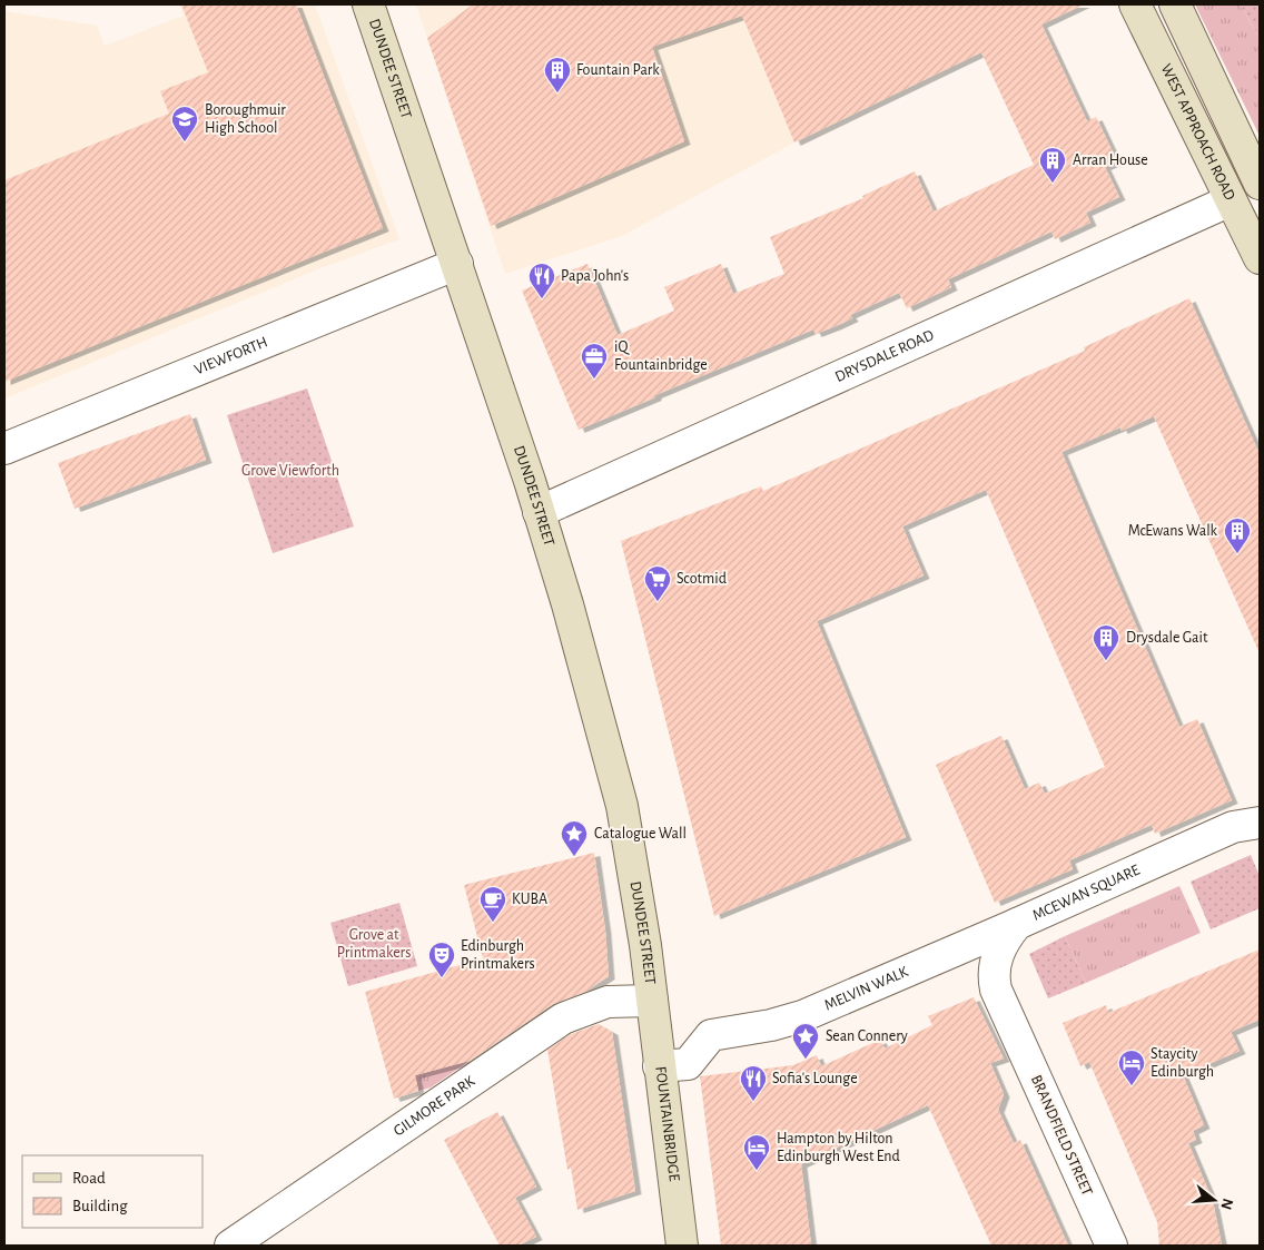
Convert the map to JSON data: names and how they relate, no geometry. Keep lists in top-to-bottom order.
{
  "streets": {
    "street": [
      "DUNDEE STREET",
      "WEST APPROACH ROAD",
      "VIEWFORTH",
      "DRYSDALE ROAD",
      "MCEWAN SQUARE",
      "MELVIN WALK",
      "GILMORE PARK",
      "FOUNTAINBRIDGE",
      "BRANDFIELD STREET"
    ]
  },
  "crossings": [
    ["DUNDEE STREET", "VIEWFORTH"],
    ["DUNDEE STREET", "DRYSDALE ROAD"],
    ["DUNDEE STREET", "GILMORE PARK"],
    ["DUNDEE STREET", "FOUNTAINBRIDGE"],
    ["WEST APPROACH ROAD", "DRYSDALE ROAD"],
    ["MCEWAN SQUARE", "MELVIN WALK"],
    ["MCEWAN SQUARE", "BRANDFIELD STREET"],
    ["MELVIN WALK", "FOUNTAINBRIDGE"],
    ["GILMORE PARK", "FOUNTAINBRIDGE"]
  ],
  "parks": ["Grove Viewforth", "Grove at Printmakers"],
  "places": {
    "building": [
      "Fountain Park",
      "Arran House",
      "McEwans Walk",
      "Drysdale Gait"
    ],
    "school or university": ["Boroughmuir High School"],
    "restaurant": ["Papa John's", "Sofia's Lounge"],
    "office": ["iQ Fountainbridge"],
    "supermarket": ["Scotmid"],
    "place": ["Catalogue Wall", "Sean Connery"],
    "cafe": ["KUBA"],
    "theatre": ["Edinburgh Printmakers"],
    "hotel": ["Staycity Edinburgh", "Hampton by Hilton Edinburgh West End"]
  },
  "legend": ["Road", "Building"],
  "north": "right"
}
